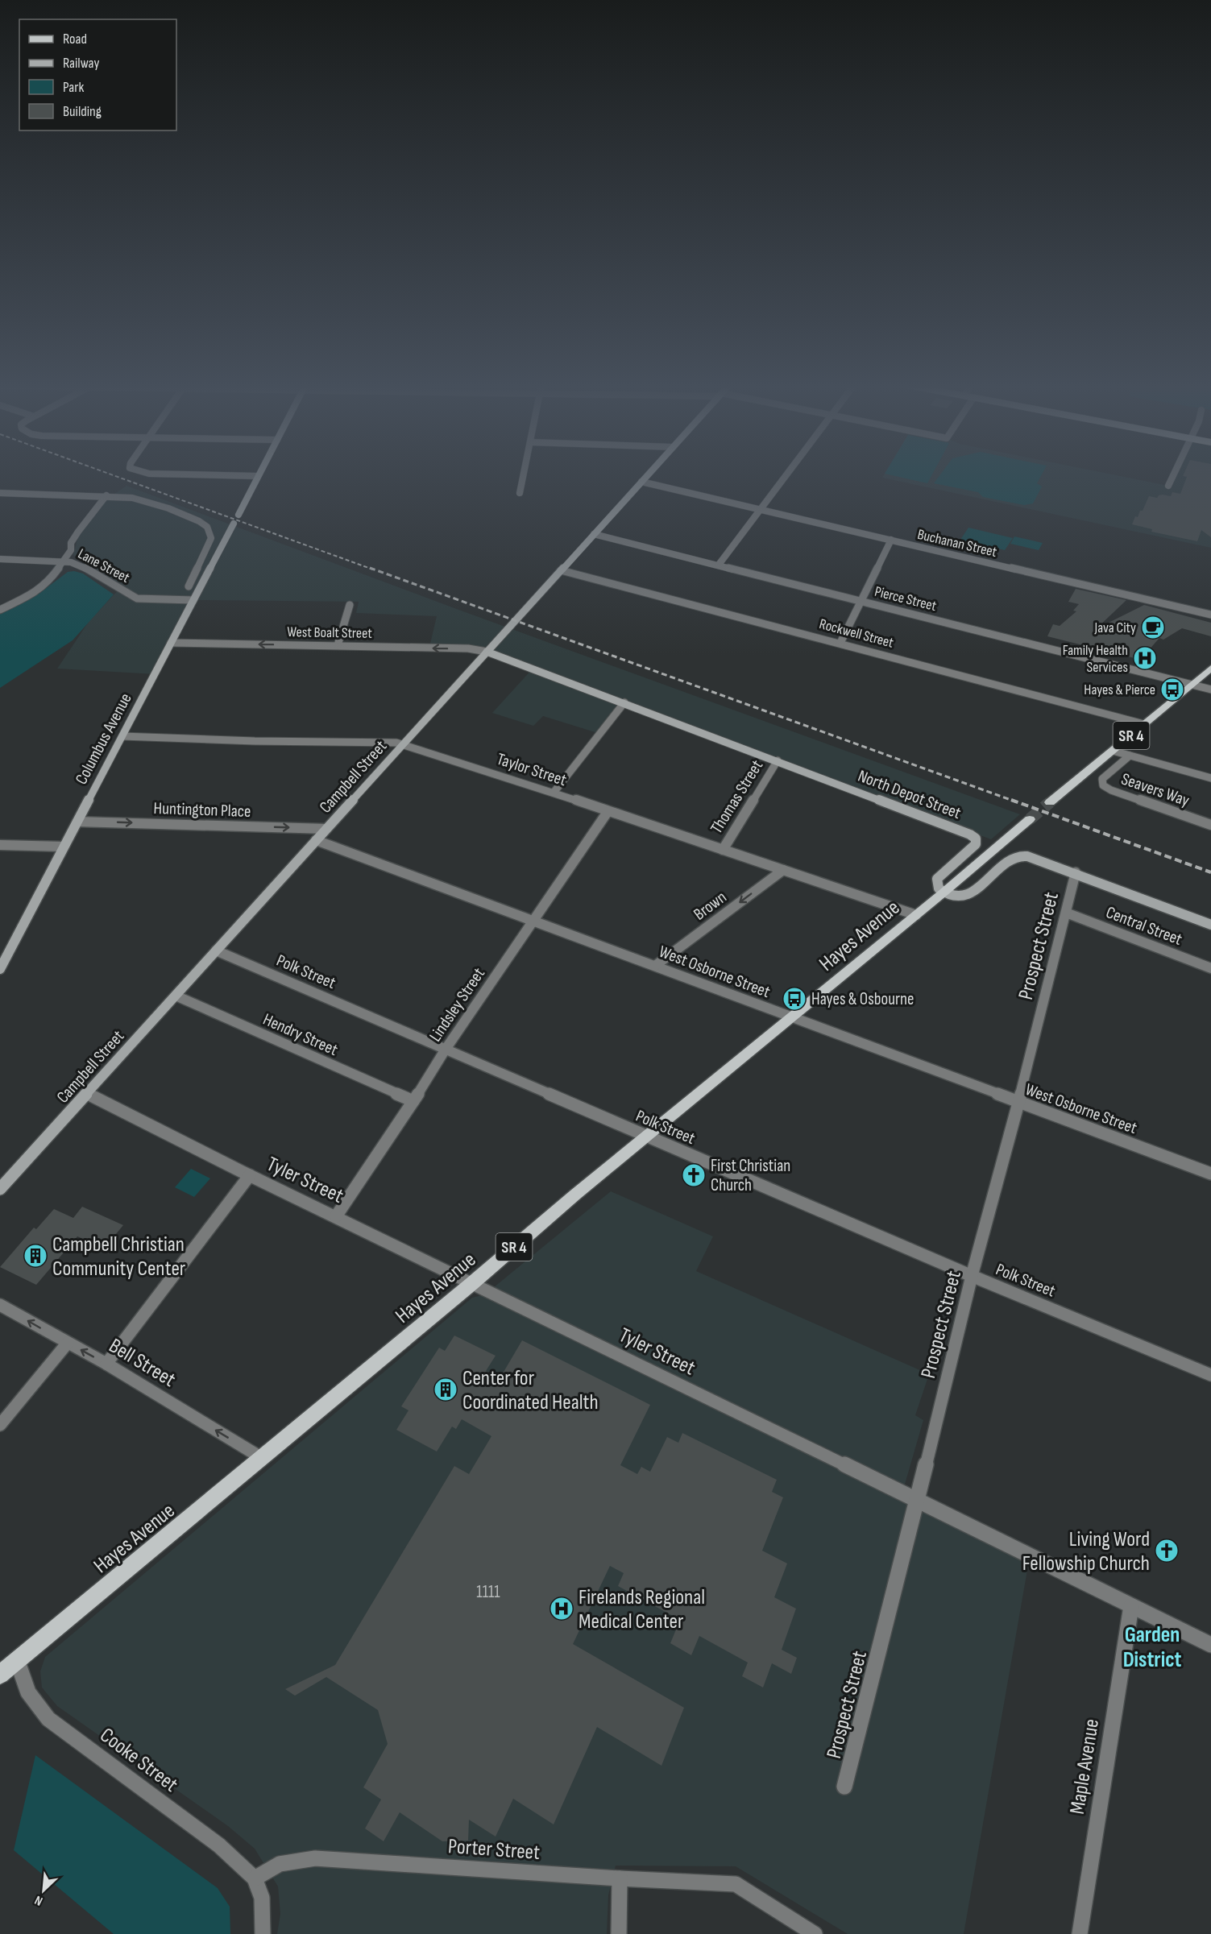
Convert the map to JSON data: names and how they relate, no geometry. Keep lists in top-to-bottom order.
{
  "streets": {
    "main road": ["SR 4", "Hayes Avenue"],
    "street": [
      "Buchanan Street",
      "Lane Street",
      "Pierce Street",
      "West Boalt Street",
      "Rockwell Street",
      "Columbus Avenue",
      "Taylor Street",
      "Campbell Street",
      "Seavers Way",
      "North Depot Street",
      "Thomas Street",
      "Huntington Place",
      "Brown",
      "Central Street",
      "Prospect Street",
      "Polk Street",
      "West Osborne Street",
      "Lindsley Street",
      "Hendry Street",
      "Tyler Street",
      "Bell Street",
      "Cooke Street",
      "Maple Avenue",
      "Porter Street"
    ]
  },
  "crossings": [
    ["Buchanan Street", "Campbell Street"],
    ["Lane Street", "Columbus Avenue"],
    ["Pierce Street", "SR 4"],
    ["Pierce Street", "Campbell Street"],
    ["West Boalt Street", "Columbus Avenue"],
    ["West Boalt Street", "Campbell Street"],
    ["West Boalt Street", "North Depot Street"],
    ["Rockwell Street", "SR 4"],
    ["Rockwell Street", "Campbell Street"],
    ["Columbus Avenue", "Taylor Street"],
    ["Columbus Avenue", "Huntington Place"],
    ["Taylor Street", "Campbell Street"],
    ["Taylor Street", "Thomas Street"],
    ["Taylor Street", "Brown"],
    ["Taylor Street", "Hayes Avenue"],
    ["Taylor Street", "Lindsley Street"],
    ["Campbell Street", "North Depot Street"],
    ["Campbell Street", "Huntington Place"],
    ["Campbell Street", "Polk Street"],
    ["Campbell Street", "West Osborne Street"],
    ["Campbell Street", "Hendry Street"],
    ["Campbell Street", "Tyler Street"],
    ["North Depot Street", "Thomas Street"],
    ["North Depot Street", "Hayes Avenue"],
    ["Brown", "West Osborne Street"],
    ["Central Street", "Prospect Street"],
    ["Hayes Avenue", "Polk Street"],
    ["Hayes Avenue", "West Osborne Street"],
    ["Hayes Avenue", "Tyler Street"],
    ["Hayes Avenue", "Bell Street"],
    ["Hayes Avenue", "Cooke Street"],
    ["Prospect Street", "Polk Street"],
    ["Prospect Street", "West Osborne Street"],
    ["Prospect Street", "Tyler Street"],
    ["Polk Street", "Lindsley Street"],
    ["West Osborne Street", "Lindsley Street"],
    ["Lindsley Street", "Hendry Street"],
    ["Lindsley Street", "Tyler Street"],
    ["Tyler Street", "Maple Avenue"],
    ["Cooke Street", "Porter Street"]
  ],
  "one_way": [
    "West Boalt Street",
    "Huntington Place",
    "Brown",
    "Bell Street"
  ],
  "districts": ["Garden District"],
  "places": {
    "cafe": ["Java City"],
    "hospital": ["Family Health Services", "Firelands Regional Medical Center"],
    "bus stop": ["Hayes & Pierce", "Hayes & Osbourne"],
    "church": ["First Christian Church", "Living Word Fellowship Church"],
    "building": ["Campbell Christian Community Center", "Center for Coordinated Health"]
  },
  "house_numbers": ["1111"],
  "legend": [
    "Road",
    "Railway",
    "Park",
    "Building"
  ],
  "north": "bottom left"
}
